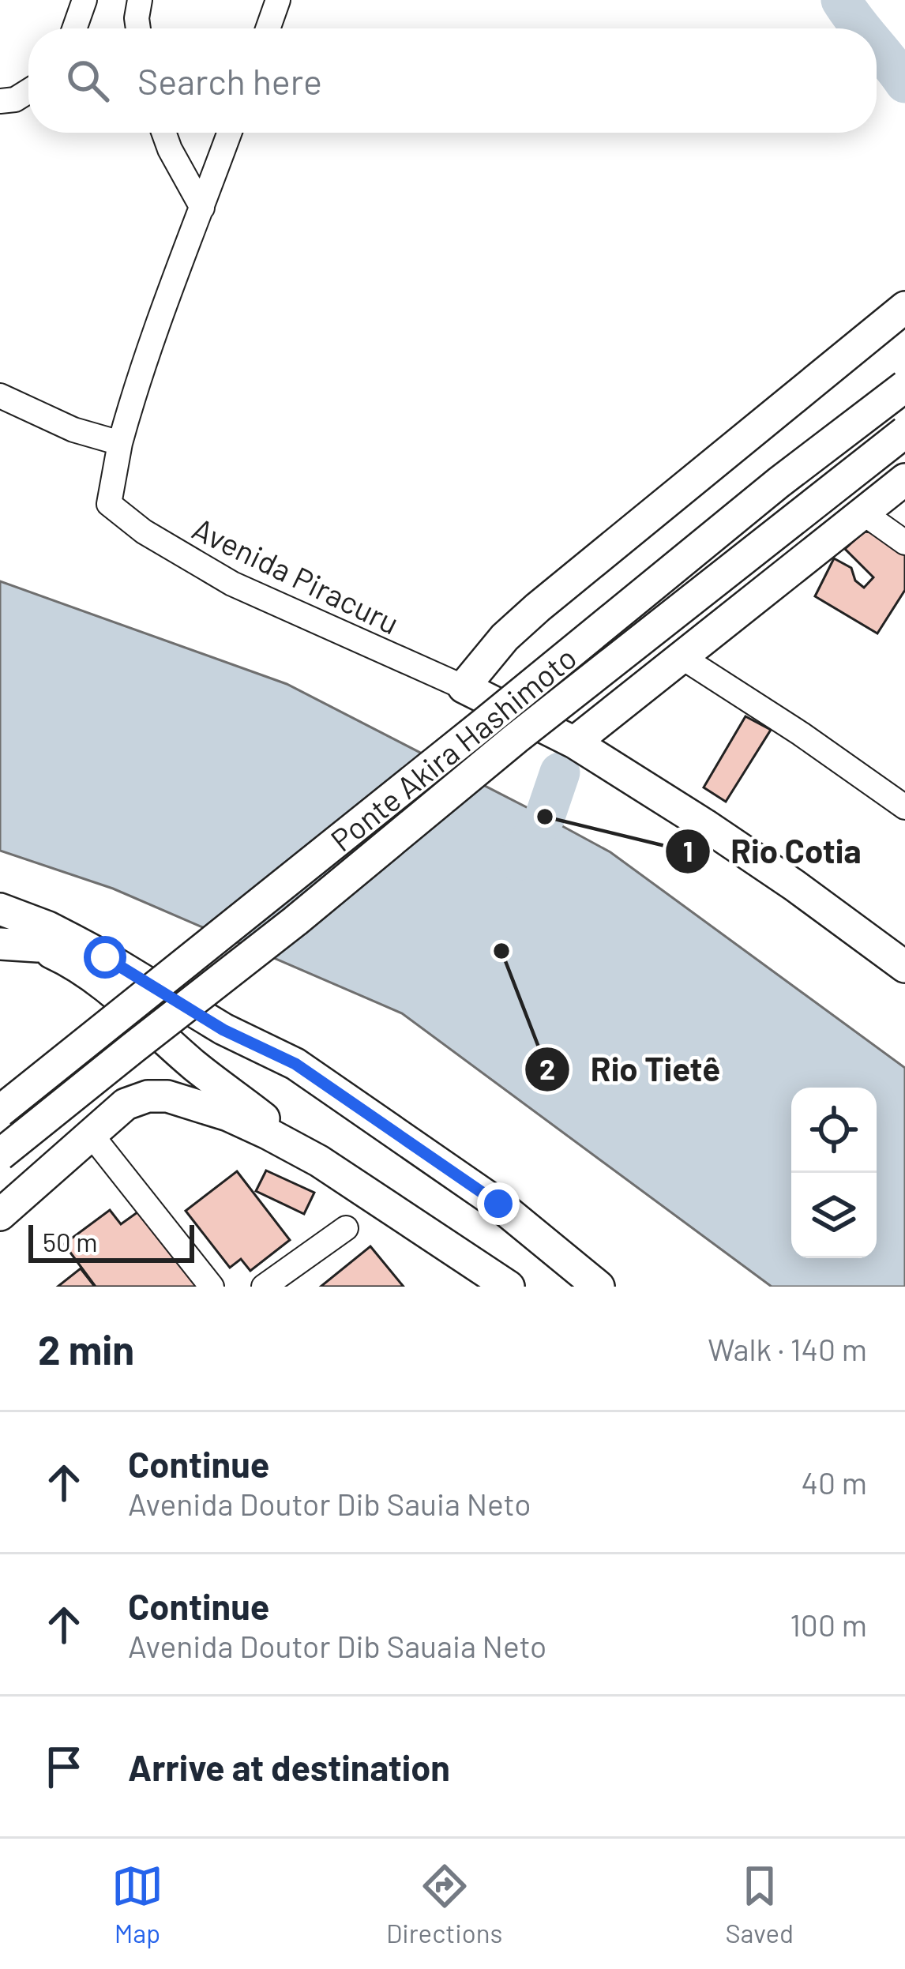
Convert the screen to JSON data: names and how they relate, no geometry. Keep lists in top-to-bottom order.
{
  "streets": {
    "main road": ["Ponte Akira Hashimoto"],
    "street": ["Avenida Piracuru"]
  },
  "places": ["Rio Cotia", "Rio Tietê"],
  "scale_bar": "50 m",
  "page": {
    "search": "Search here",
    "scale": "50 m",
    "heading": ["2 min", "Walk · 140 m"],
    "list": [
      ["Continue", "Avenida Doutor Dib Sauia Neto", "40 m"],
      ["Continue", "Avenida Doutor Dib Sauaia Neto", "100 m"],
      "Arrive at destination"
    ],
    "nav": ["Map", "Directions", "Saved"]
  }
}
